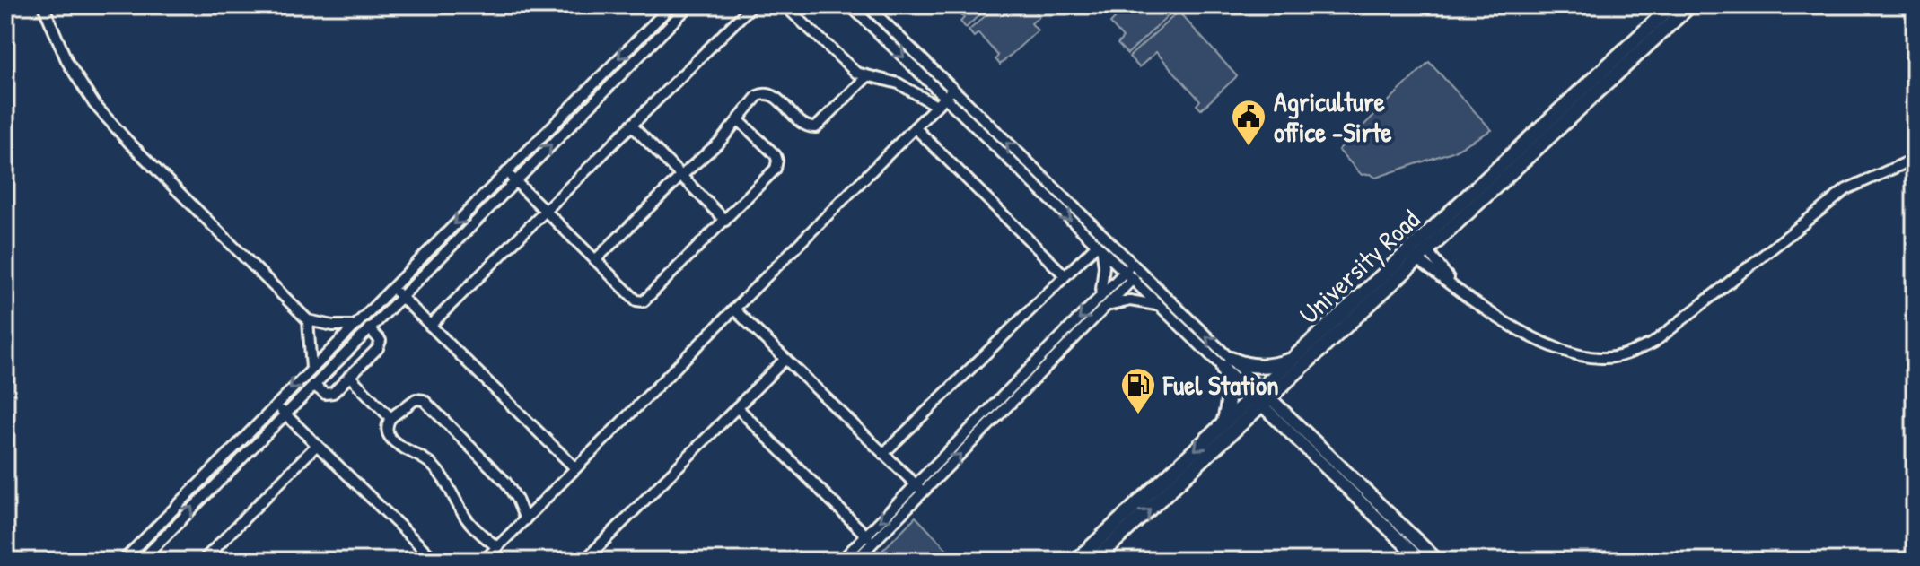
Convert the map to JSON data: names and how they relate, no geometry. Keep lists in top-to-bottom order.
{
  "streets": {
    "highway": ["University Road"]
  },
  "places": {
    "public building": ["Agriculture office -Sirte"],
    "fuel station": ["Fuel Station"]
  }
}
